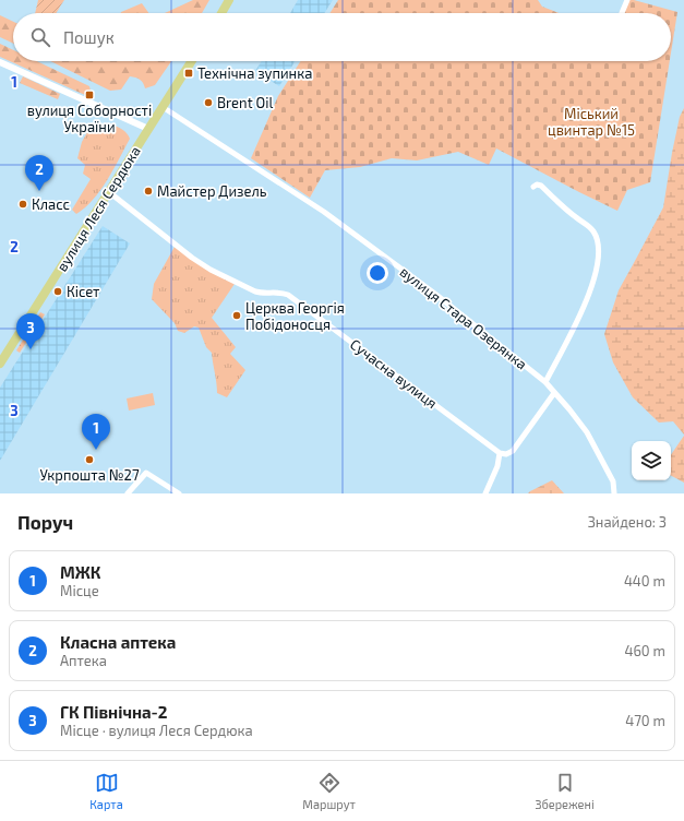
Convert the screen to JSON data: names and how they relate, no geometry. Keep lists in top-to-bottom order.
{
  "streets": {
    "main road": ["вулиця Леся Сердюка"],
    "street": ["вулиця Стара Озерянка", "Сучасна вулиця"]
  },
  "crossings": [
    ["вулиця Леся Сердюка", "вулиця Стара Озерянка"],
    ["вулиця Леся Сердюка", "Сучасна вулиця"]
  ],
  "parks": ["Міський цвинтар №15"],
  "places": {
    "transit": ["Технічна зупинка", "вулиця Соборності України"],
    "other": [
      "Brent Oil",
      "Майстер Дизель",
      "Класс",
      "Кісет",
      "Церква Георгія Побідоносця",
      "Укрпошта №27"
    ]
  },
  "page": {
    "search": "Пошук",
    "pins": ["2", "3", "1"],
    "heading": ["Поруч", "Знайдено: 3"],
    "list": [
      {
        "mark": "1",
        "name": "МЖК",
        "note": "Місце",
        "value": "440 m"
      },
      {
        "mark": "2",
        "name": "Класна аптека",
        "note": "Аптека",
        "value": "460 m"
      },
      {
        "mark": "3",
        "name": "ГК Північна-2",
        "note": "Місце · вулиця Леся Сердюка",
        "value": "470 m"
      }
    ],
    "nav": ["Карта", "Маршрут", "Збережені"]
  },
  "grid": {
    "rows": ["1", "2", "3"]
  }
}
